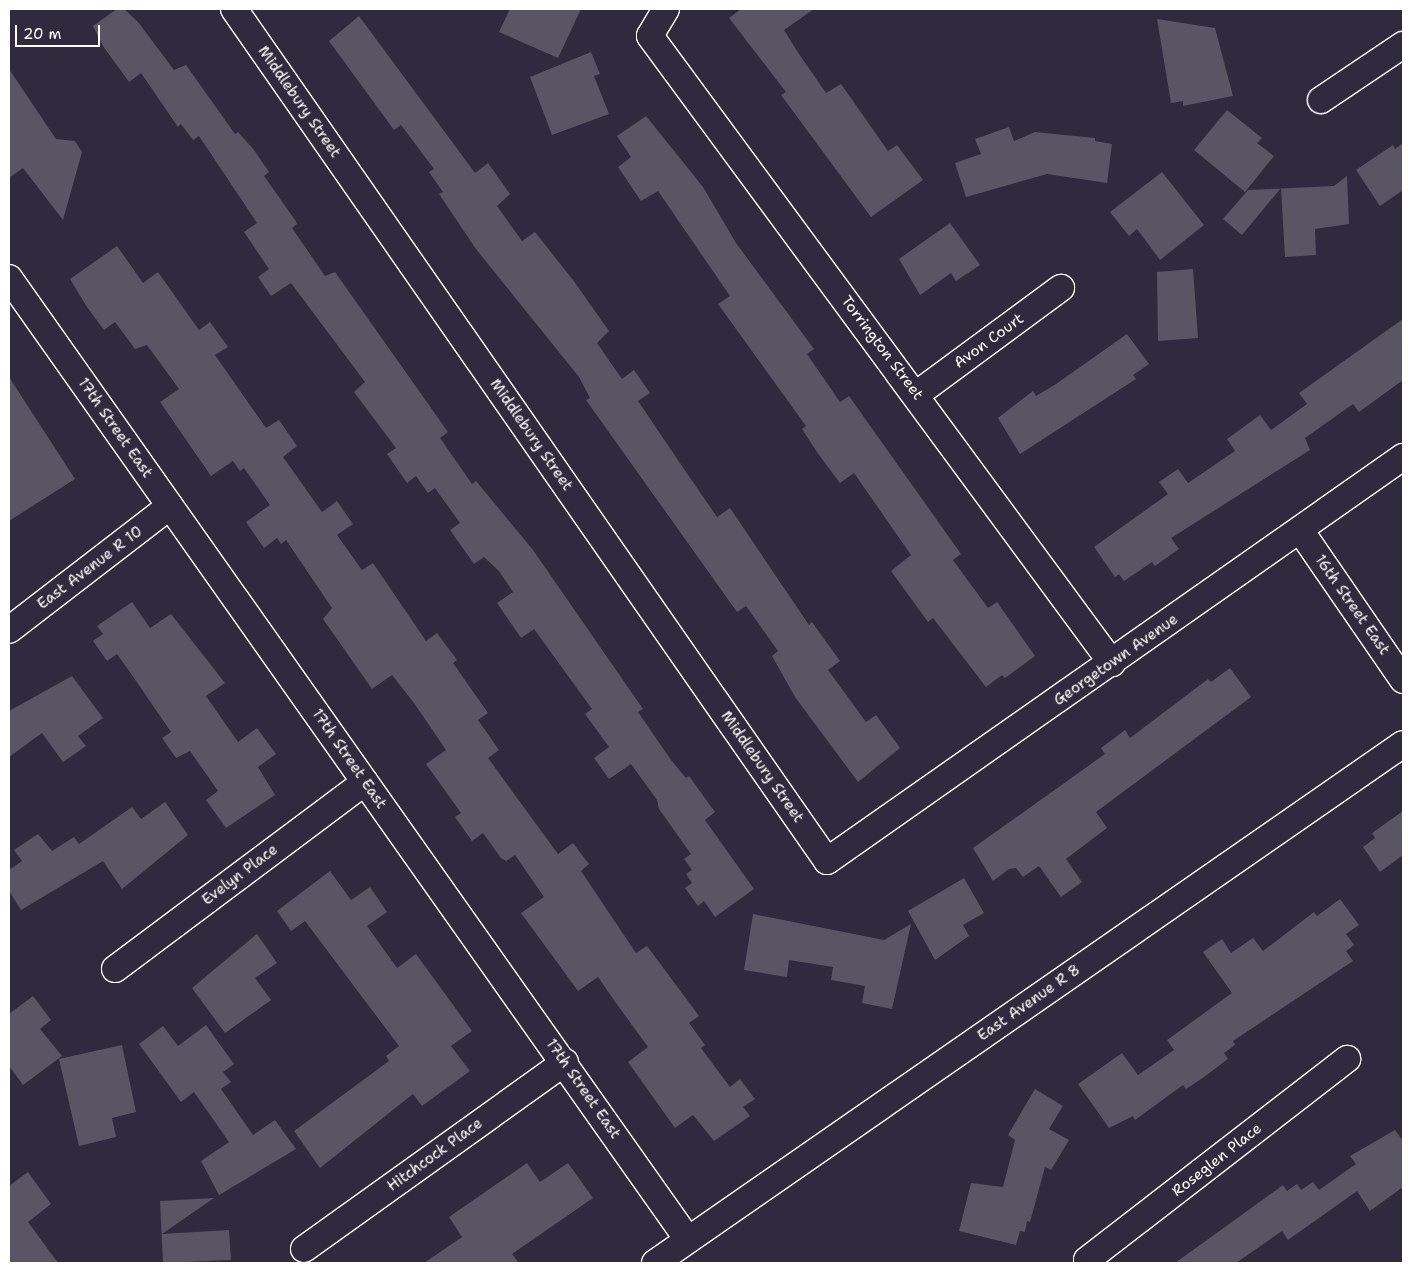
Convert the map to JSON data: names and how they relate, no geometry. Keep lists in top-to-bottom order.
{
  "streets": {
    "street": [
      "Middlebury Street",
      "Avon Court",
      "Torrington Street",
      "17th Street East",
      "East Avenue R 10",
      "16th Street East",
      "Georgetown Avenue",
      "Evelyn Place",
      "East Avenue R 8",
      "Hitchcock Place",
      "Roseglen Place"
    ]
  },
  "crossings": [
    ["Middlebury Street", "Georgetown Avenue"],
    ["Avon Court", "Torrington Street"],
    ["Torrington Street", "Georgetown Avenue"],
    ["17th Street East", "East Avenue R 10"],
    ["17th Street East", "Evelyn Place"],
    ["17th Street East", "East Avenue R 8"],
    ["17th Street East", "Hitchcock Place"],
    ["16th Street East", "Georgetown Avenue"]
  ],
  "scale_bar": "20 m"
}
